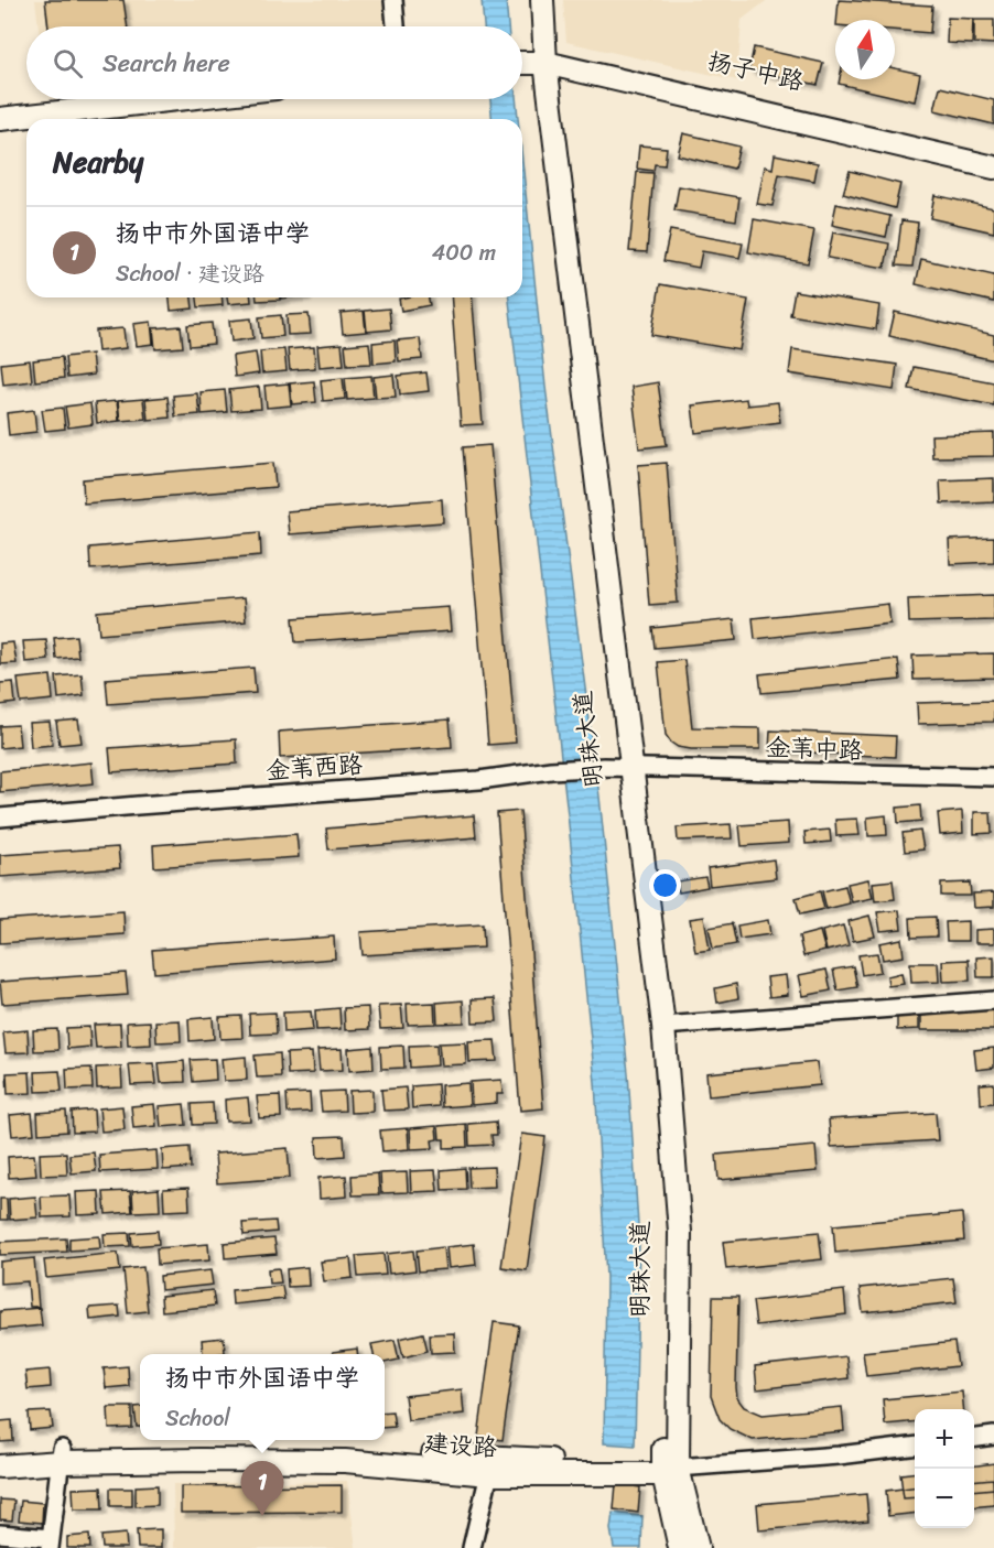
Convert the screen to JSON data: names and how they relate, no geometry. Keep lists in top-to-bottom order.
{
  "streets": {
    "main road": ["扬子中路", "明珠大道", "建设路"],
    "street": ["金苇中路", "金苇西路"]
  },
  "crossings": [
    ["扬子中路", "明珠大道"],
    ["明珠大道", "金苇中路"],
    ["明珠大道", "金苇西路"],
    ["明珠大道", "建设路"],
    ["金苇中路", "金苇西路"]
  ],
  "north": "top",
  "page": {
    "search": "Search here",
    "heading": "Nearby",
    "list": [
      {
        "mark": "1",
        "name": "扬中市外国语中学",
        "note": "School · 建设路",
        "value": "400 m"
      }
    ],
    "popup": ["扬中市外国语中学", "School"],
    "map_buttons": ["+", "−"],
    "pins": "1"
  }
}
